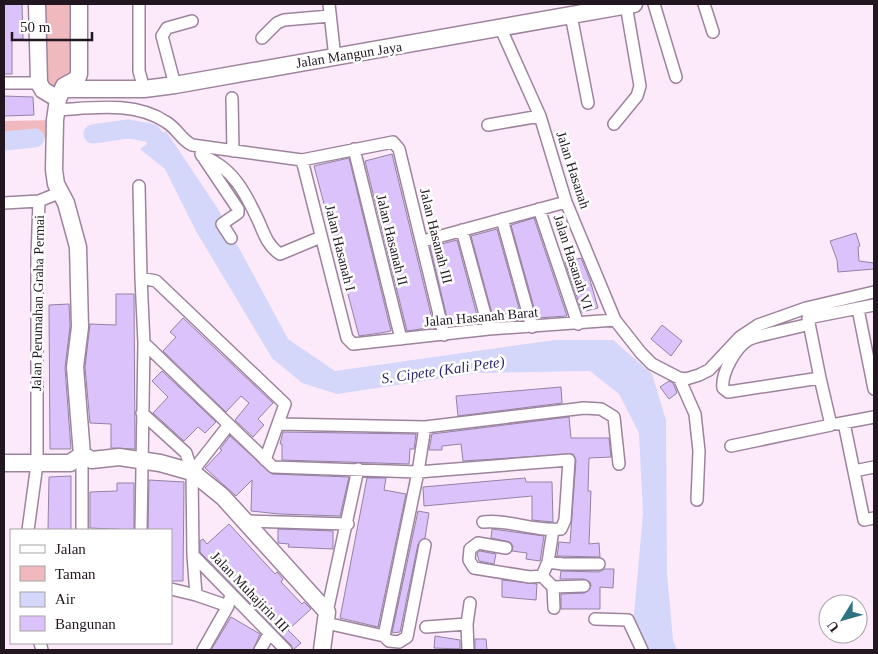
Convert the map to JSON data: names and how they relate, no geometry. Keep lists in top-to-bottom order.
{
  "streets": {
    "street": [
      "Jalan Mangun Jaya",
      "Jalan Hasanah",
      "Jalan Hasanah III",
      "Jalan Hasanah II",
      "Jalan Hasanah I",
      "Jalan Hasanah VI",
      "Jalan Perumahan Graha Permai",
      "Jalan Hasanah Barat",
      "Jalan Muhajirin III"
    ]
  },
  "crossings": [
    ["Jalan Mangun Jaya", "Jalan Hasanah"],
    ["Jalan Hasanah", "Jalan Hasanah Barat"],
    ["Jalan Hasanah III", "Jalan Hasanah II"],
    ["Jalan Hasanah III", "Jalan Hasanah Barat"],
    ["Jalan Hasanah II", "Jalan Hasanah Barat"],
    ["Jalan Hasanah I", "Jalan Hasanah Barat"],
    ["Jalan Hasanah VI", "Jalan Hasanah Barat"]
  ],
  "water": ["S. Cipete (Kali Pete)"],
  "legend": [
    "Jalan",
    "Taman",
    "Air",
    "Bangunan"
  ],
  "scale_bar": "50 m",
  "north": "bottom left"
}
